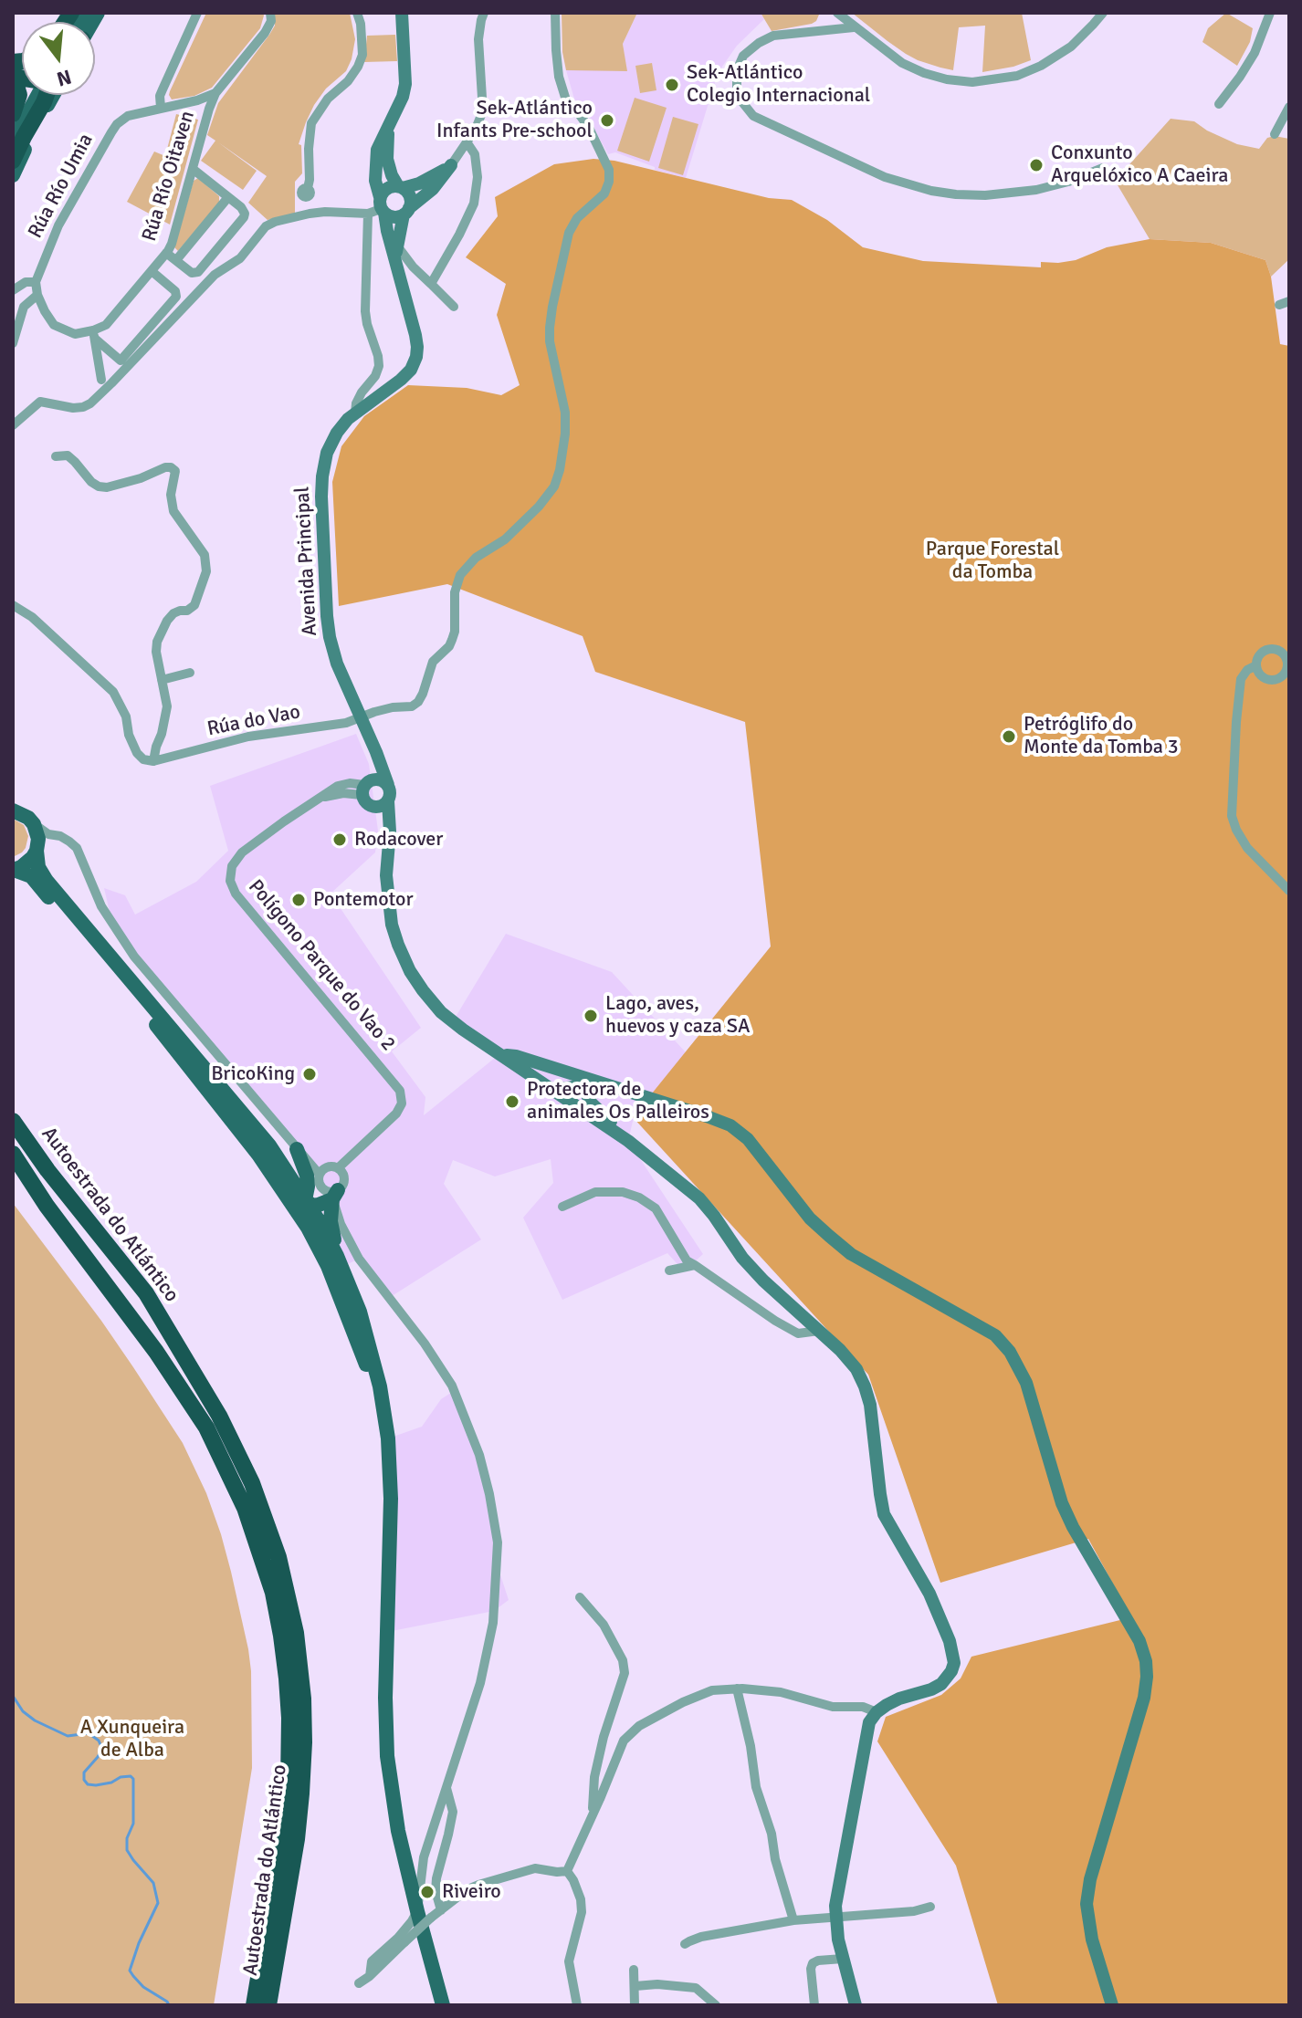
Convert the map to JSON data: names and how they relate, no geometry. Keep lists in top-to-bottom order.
{
  "streets": {
    "highway": ["Autoestrada do Atlántico"],
    "street": [
      "Rúa Río Oitaven",
      "Rúa Río Umia",
      "Avenida Principal",
      "Rúa do Vao",
      "Polígono Parque do Vao 2"
    ]
  },
  "crossings": [
    ["Rúa Río Oitaven", "Rúa Río Umia"],
    ["Avenida Principal", "Rúa do Vao"],
    ["Avenida Principal", "Polígono Parque do Vao 2"]
  ],
  "parks": ["Parque Forestal da Tomba", "A Xunqueira de Alba"],
  "places": [
    "Sek-Atlántico Colegio Internacional",
    "Sek-Atlántico Infants Pre-school",
    "Conxunto Arquelóxico A Caeira",
    "Petróglifo do Monte da Tomba 3",
    "Rodacover",
    "Pontemotor",
    "Lago, aves, huevos y caza SA",
    "BricoKing",
    "Protectora de animales Os Palleiros",
    "Riveiro"
  ],
  "north": "bottom"
}
